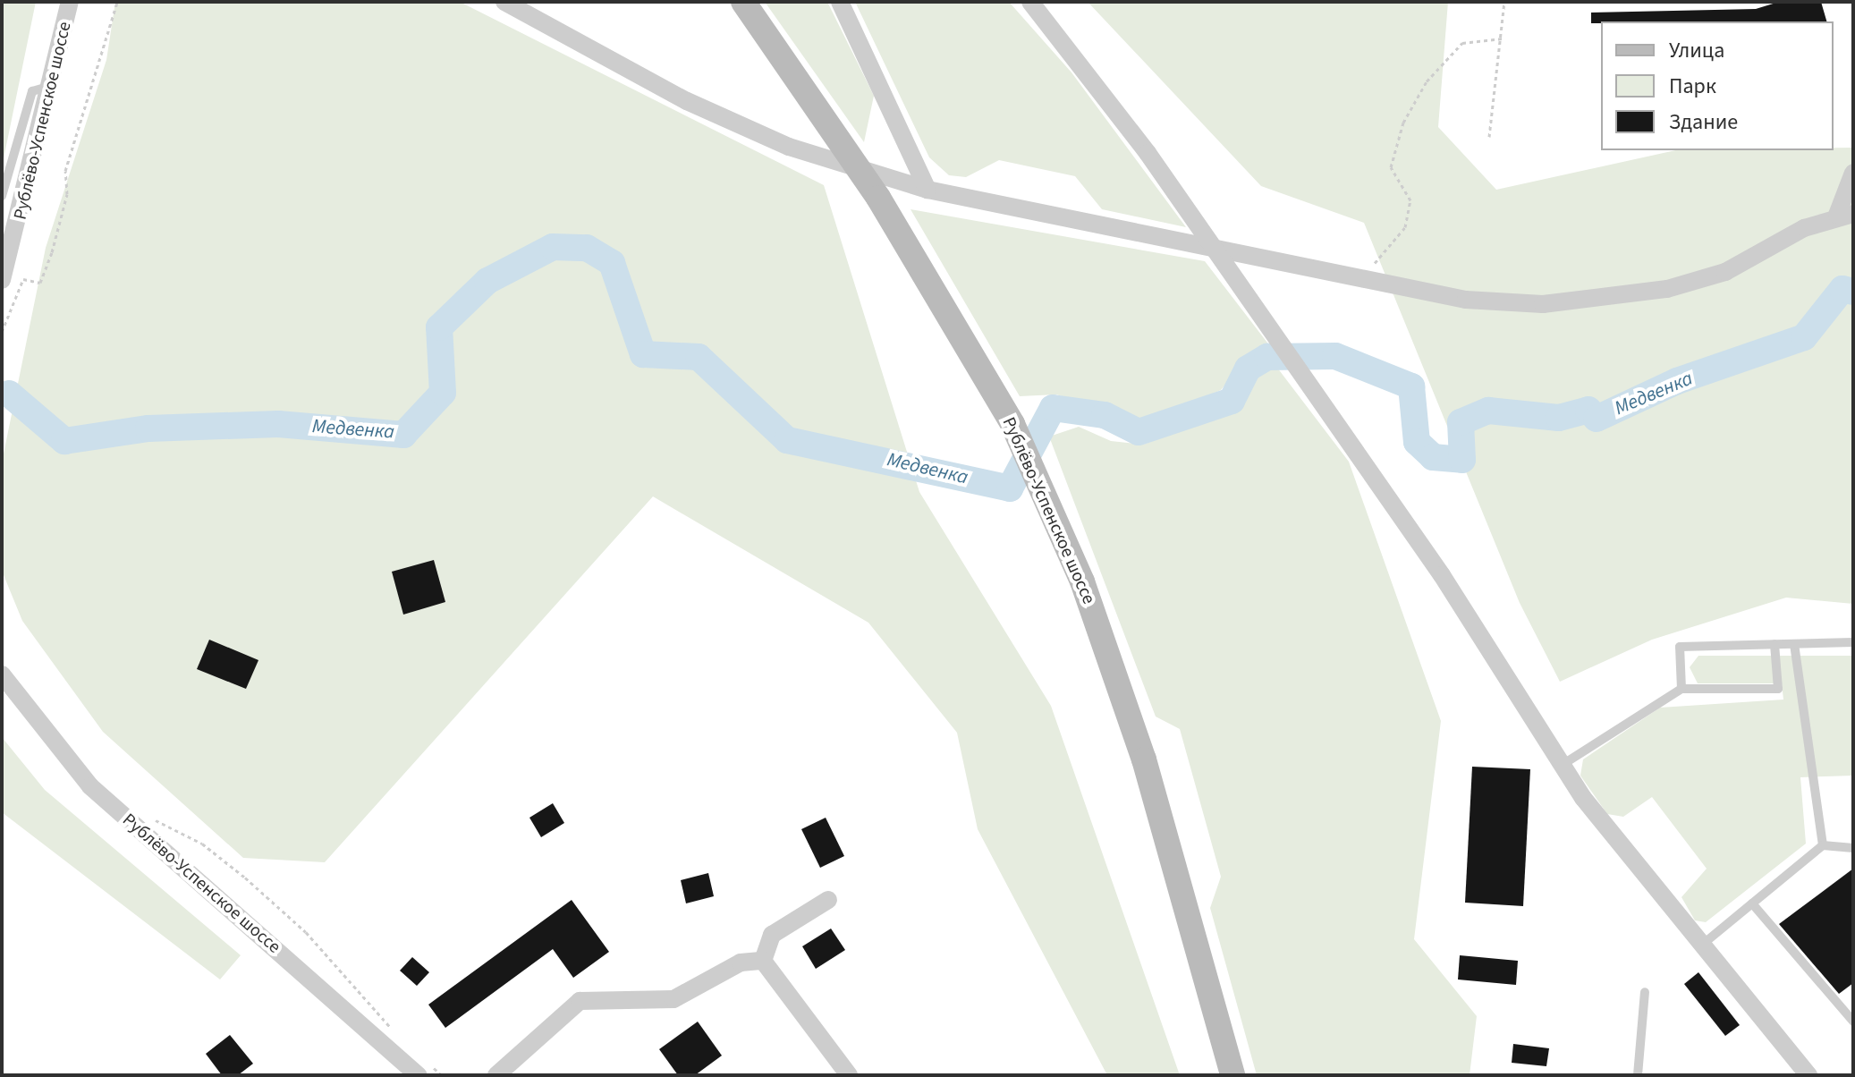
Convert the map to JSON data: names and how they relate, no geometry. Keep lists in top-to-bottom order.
{
  "streets": {
    "main road": ["Рублёво-Успенское шоссе"]
  },
  "water": ["Медвенка"],
  "legend": ["Улица", "Парк", "Здание"]
}
